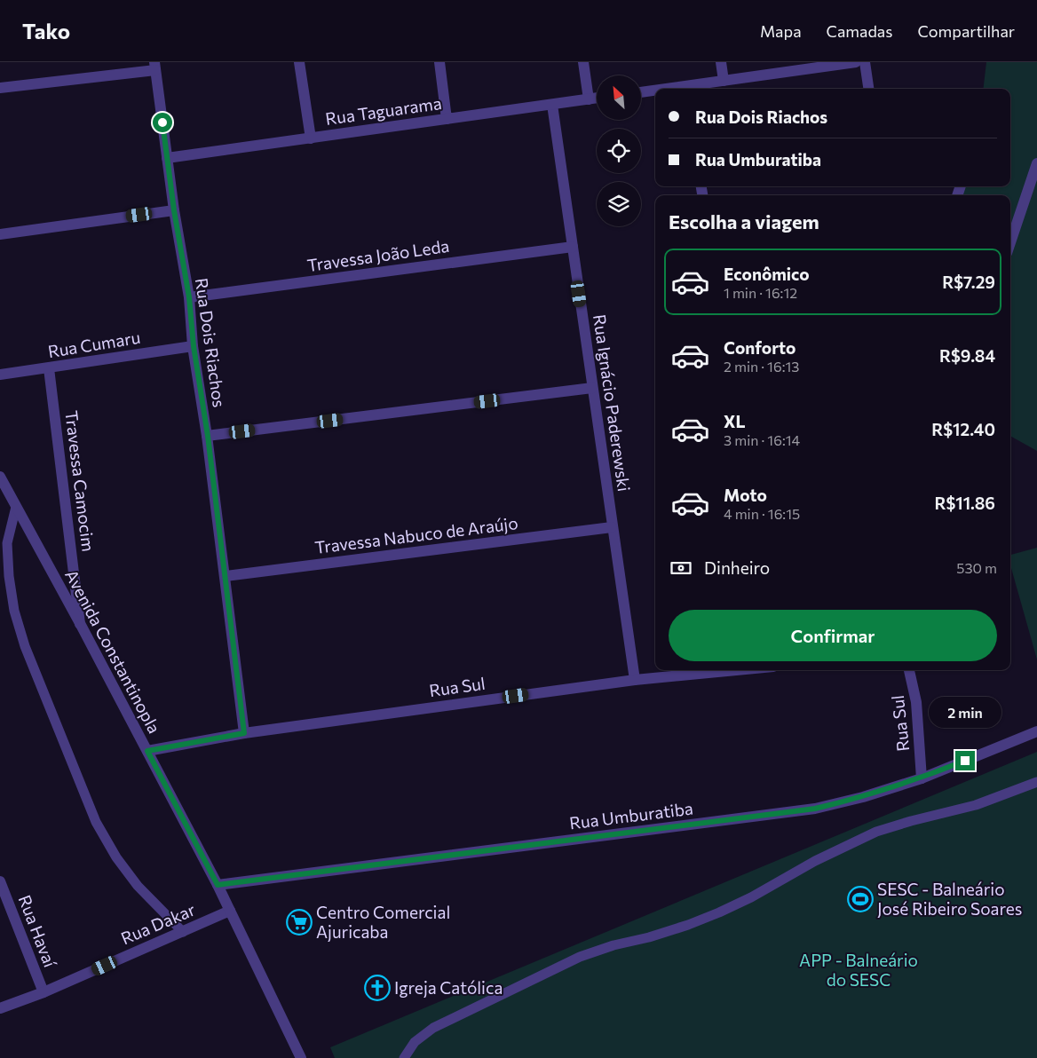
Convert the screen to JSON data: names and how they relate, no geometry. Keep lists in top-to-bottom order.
{
  "streets": {
    "street": [
      "Rua Taguarama",
      "Travessa João Leda",
      "Rua Dois Riachos",
      "Rua Cumaru",
      "Rua Ignácio Paderewski",
      "Travessa Camocim",
      "Travessa Nabuco de Araújo",
      "Avenida Constantinopla",
      "Rua Sul",
      "Rua Umburatiba",
      "Rua Dakar",
      "Rua Havaí"
    ]
  },
  "crossings": [
    ["Rua Taguarama", "Rua Dois Riachos"],
    ["Rua Taguarama", "Rua Ignácio Paderewski"],
    ["Travessa João Leda", "Rua Dois Riachos"],
    ["Travessa João Leda", "Rua Ignácio Paderewski"],
    ["Rua Dois Riachos", "Rua Cumaru"],
    ["Rua Dois Riachos", "Travessa Nabuco de Araújo"],
    ["Rua Dois Riachos", "Rua Sul"],
    ["Rua Cumaru", "Travessa Camocim"],
    ["Rua Ignácio Paderewski", "Travessa Nabuco de Araújo"],
    ["Rua Ignácio Paderewski", "Rua Sul"],
    ["Travessa Camocim", "Avenida Constantinopla"],
    ["Avenida Constantinopla", "Rua Sul"],
    ["Avenida Constantinopla", "Rua Umburatiba"],
    ["Avenida Constantinopla", "Rua Dakar"],
    ["Rua Sul", "Rua Umburatiba"],
    ["Rua Dakar", "Rua Havaí"]
  ],
  "parks": ["APP - Balneário do SESC"],
  "places": {
    "sports": ["SESC - Balneário José Ribeiro Soares"],
    "supermarket": ["Centro Comercial Ajuricaba"],
    "church": ["Igreja Católica"]
  },
  "north": "top left",
  "page": {
    "header": "Tako",
    "nav": ["Mapa", "Camadas", "Compartilhar"],
    "banner": ["Rua Dois Riachos", "Rua Umburatiba"],
    "heading": "Escolha a viagem",
    "list": [
      {
        "name": "Econômico",
        "note": "1 min · 16:12",
        "value": "R$7.29"
      },
      {
        "name": "Conforto",
        "note": "2 min · 16:13",
        "value": "R$9.84"
      },
      {
        "name": "XL",
        "note": "3 min · 16:14",
        "value": "R$12.40"
      },
      {
        "name": "Moto",
        "note": "4 min · 16:15",
        "value": "R$11.86"
      }
    ],
    "pay": ["Dinheiro", "530 m"],
    "buttons": "Confirmar",
    "bubble": "2 min"
  }
}
